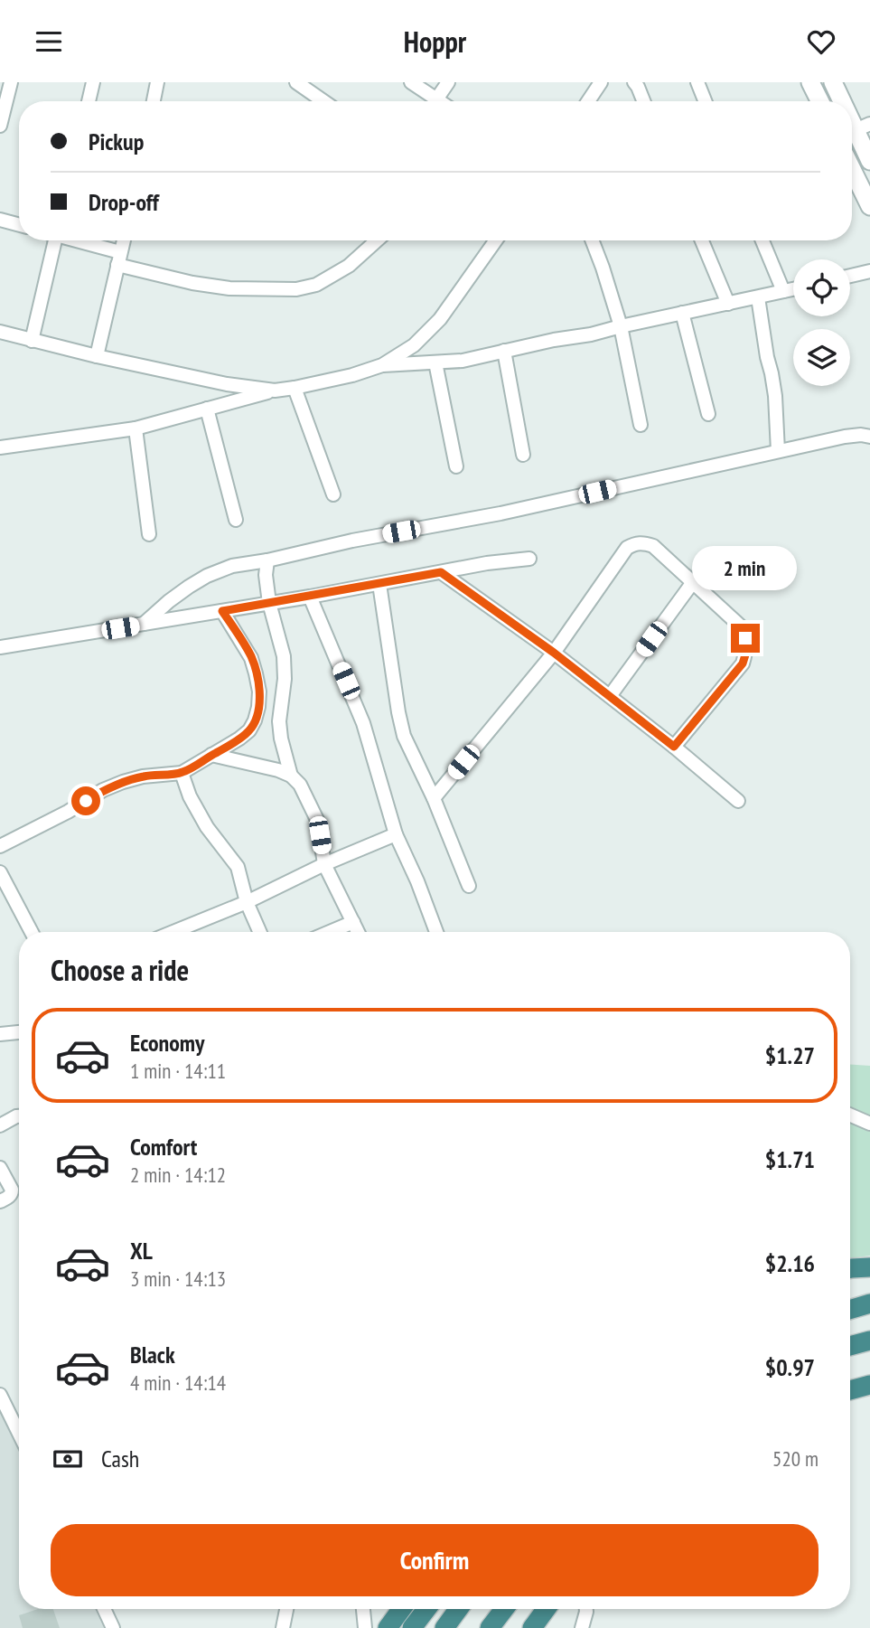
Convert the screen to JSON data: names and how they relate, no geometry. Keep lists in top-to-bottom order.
{
  "page": {
    "header": "Hoppr",
    "banner": ["Pickup", "Drop-off"],
    "bubble": "2 min",
    "heading": "Choose a ride",
    "list": [
      {
        "name": "Economy",
        "note": "1 min · 14:11",
        "value": "$1.27"
      },
      {
        "name": "Comfort",
        "note": "2 min · 14:12",
        "value": "$1.71"
      },
      {
        "name": "XL",
        "note": "3 min · 14:13",
        "value": "$2.16"
      },
      {
        "name": "Black",
        "note": "4 min · 14:14",
        "value": "$0.97"
      }
    ],
    "pay": ["Cash", "520 m"],
    "buttons": "Confirm"
  }
}
